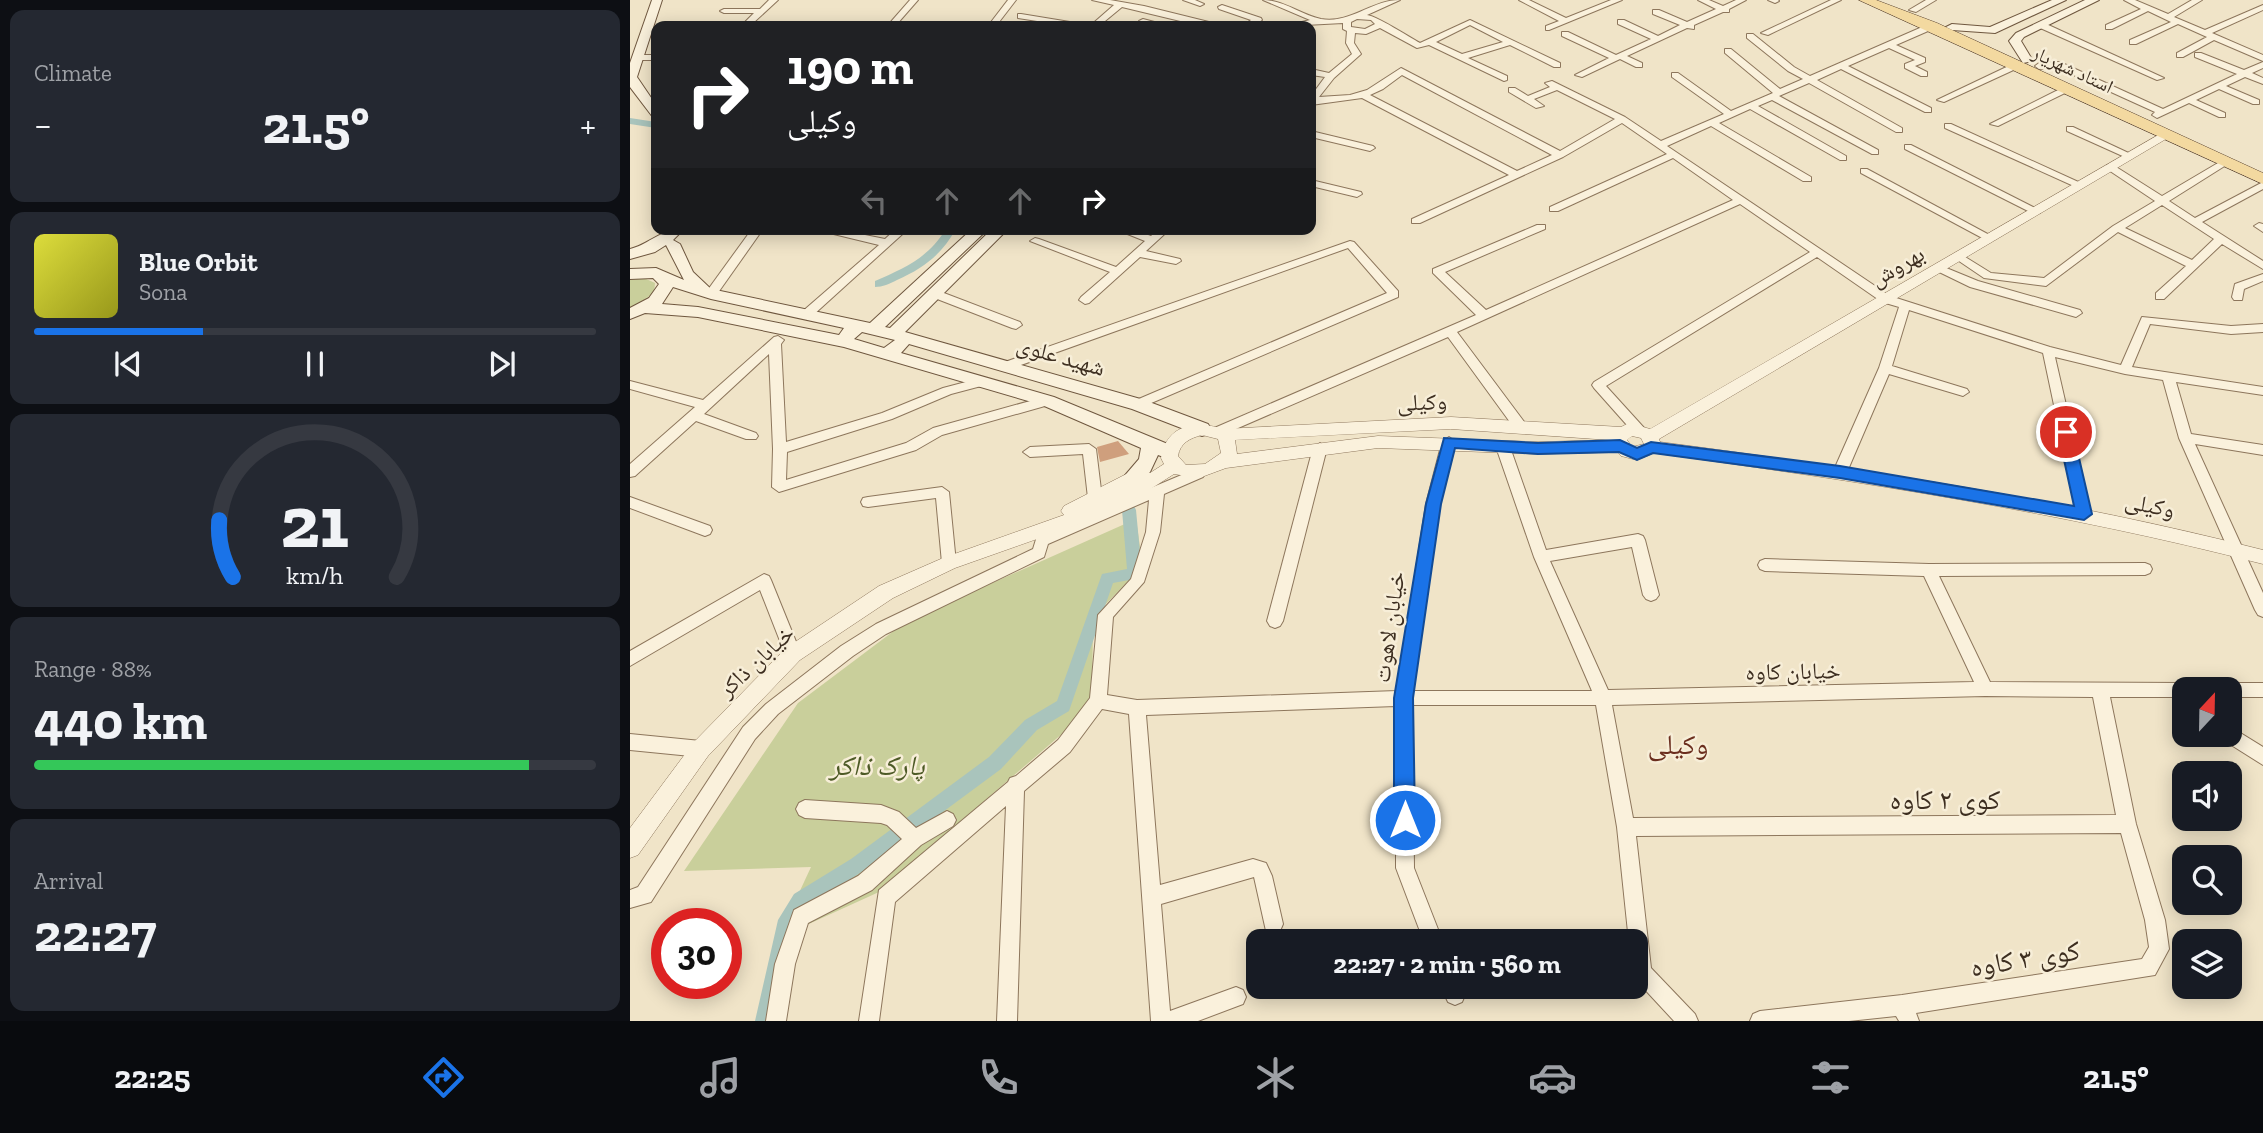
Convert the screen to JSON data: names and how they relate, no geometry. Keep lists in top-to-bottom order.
{
  "streets": {
    "main road": ["استاد شهریار", "شهید علوی"],
    "street": [
      "بهروش",
      "وکیلی",
      "خیابان لاهوت",
      "خیابان ذاکر",
      "خیابان کاوه",
      "کوی ۲ کاوه",
      "کوی ۳ کاوه"
    ]
  },
  "crossings": [
    ["استاد شهریار", "بهروش"],
    ["بهروش", "وکیلی"],
    ["شهید علوی", "وکیلی"],
    ["شهید علوی", "خیابان ذاکر"],
    ["وکیلی", "خیابان لاهوت"],
    ["خیابان لاهوت", "خیابان کاوه"],
    ["کوی ۲ کاوه", "کوی ۳ کاوه"]
  ],
  "districts": ["وکیلی"],
  "parks": ["پارک ذاکر"],
  "north": "top",
  "page": {
    "tile": [
      "Climate",
      ["Range · 88%", "440 km"],
      ["Arrival", "22:27"]
    ],
    "turn": ["190 m", "وکیلی"],
    "heat": ["−", "21.5°", "+"],
    "song": ["Blue Orbit", "Sona"],
    "limit": "30",
    "trip": "22:27 · 2 min · 560 m",
    "tabs": ["22:25", "21.5°"],
    "gauge": ["21", "km/h"]
  }
}
